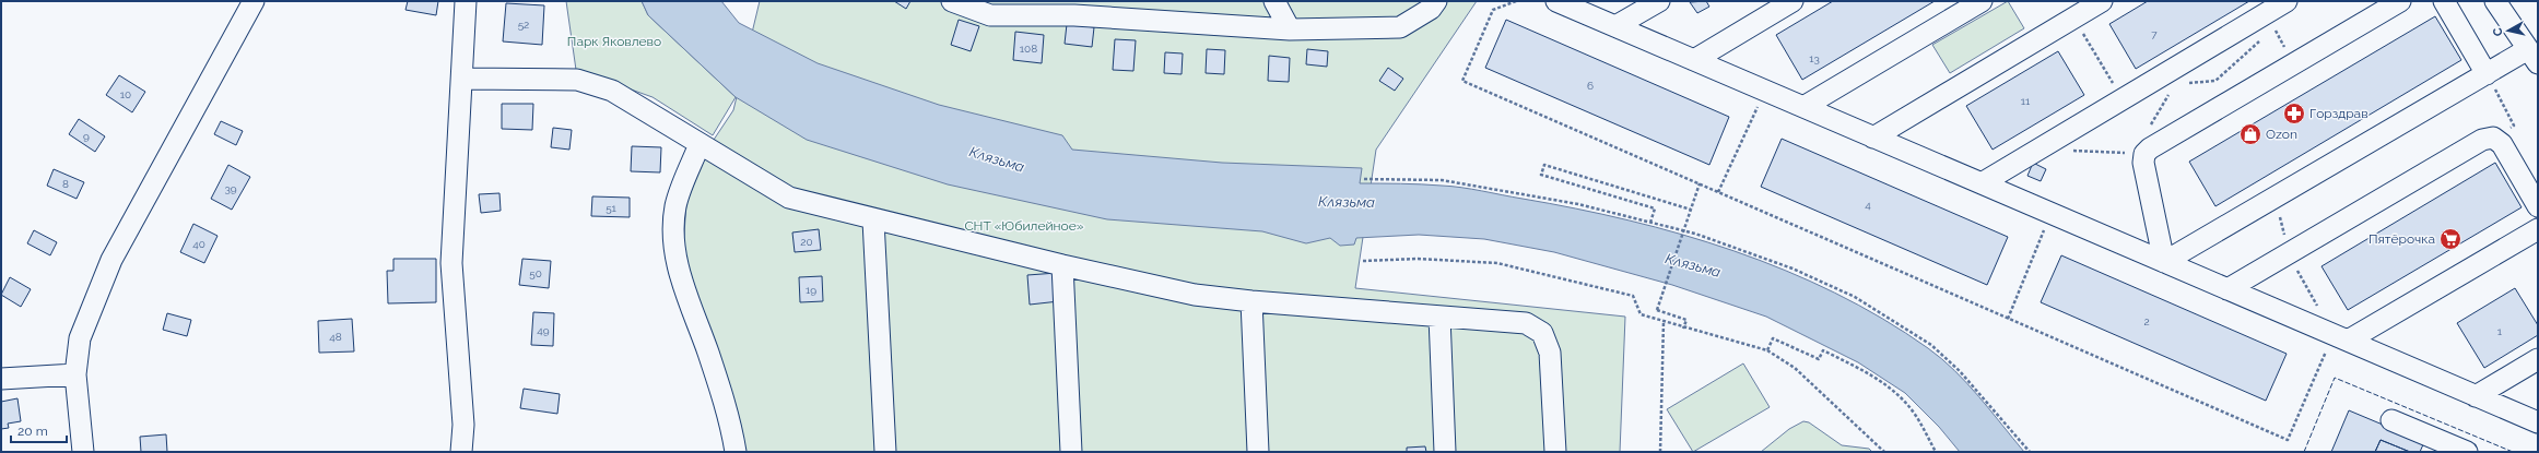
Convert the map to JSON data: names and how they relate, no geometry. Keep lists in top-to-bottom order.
{
  "water": ["Клязьма"],
  "parks": ["Парк Яковлево", "СНТ «Юбилейное»"],
  "places": {
    "pharmacy": ["Горздрав"],
    "shop": ["Ozon"],
    "supermarket": ["Пятёрочка"]
  },
  "house_numbers": [
    "52",
    "7",
    "108",
    "13",
    "6",
    "10",
    "11",
    "9",
    "8",
    "39",
    "4",
    "51",
    "20",
    "40",
    "50",
    "19",
    "2",
    "49",
    "1",
    "48"
  ],
  "scale_bar": "20 m",
  "north": "left"
}
